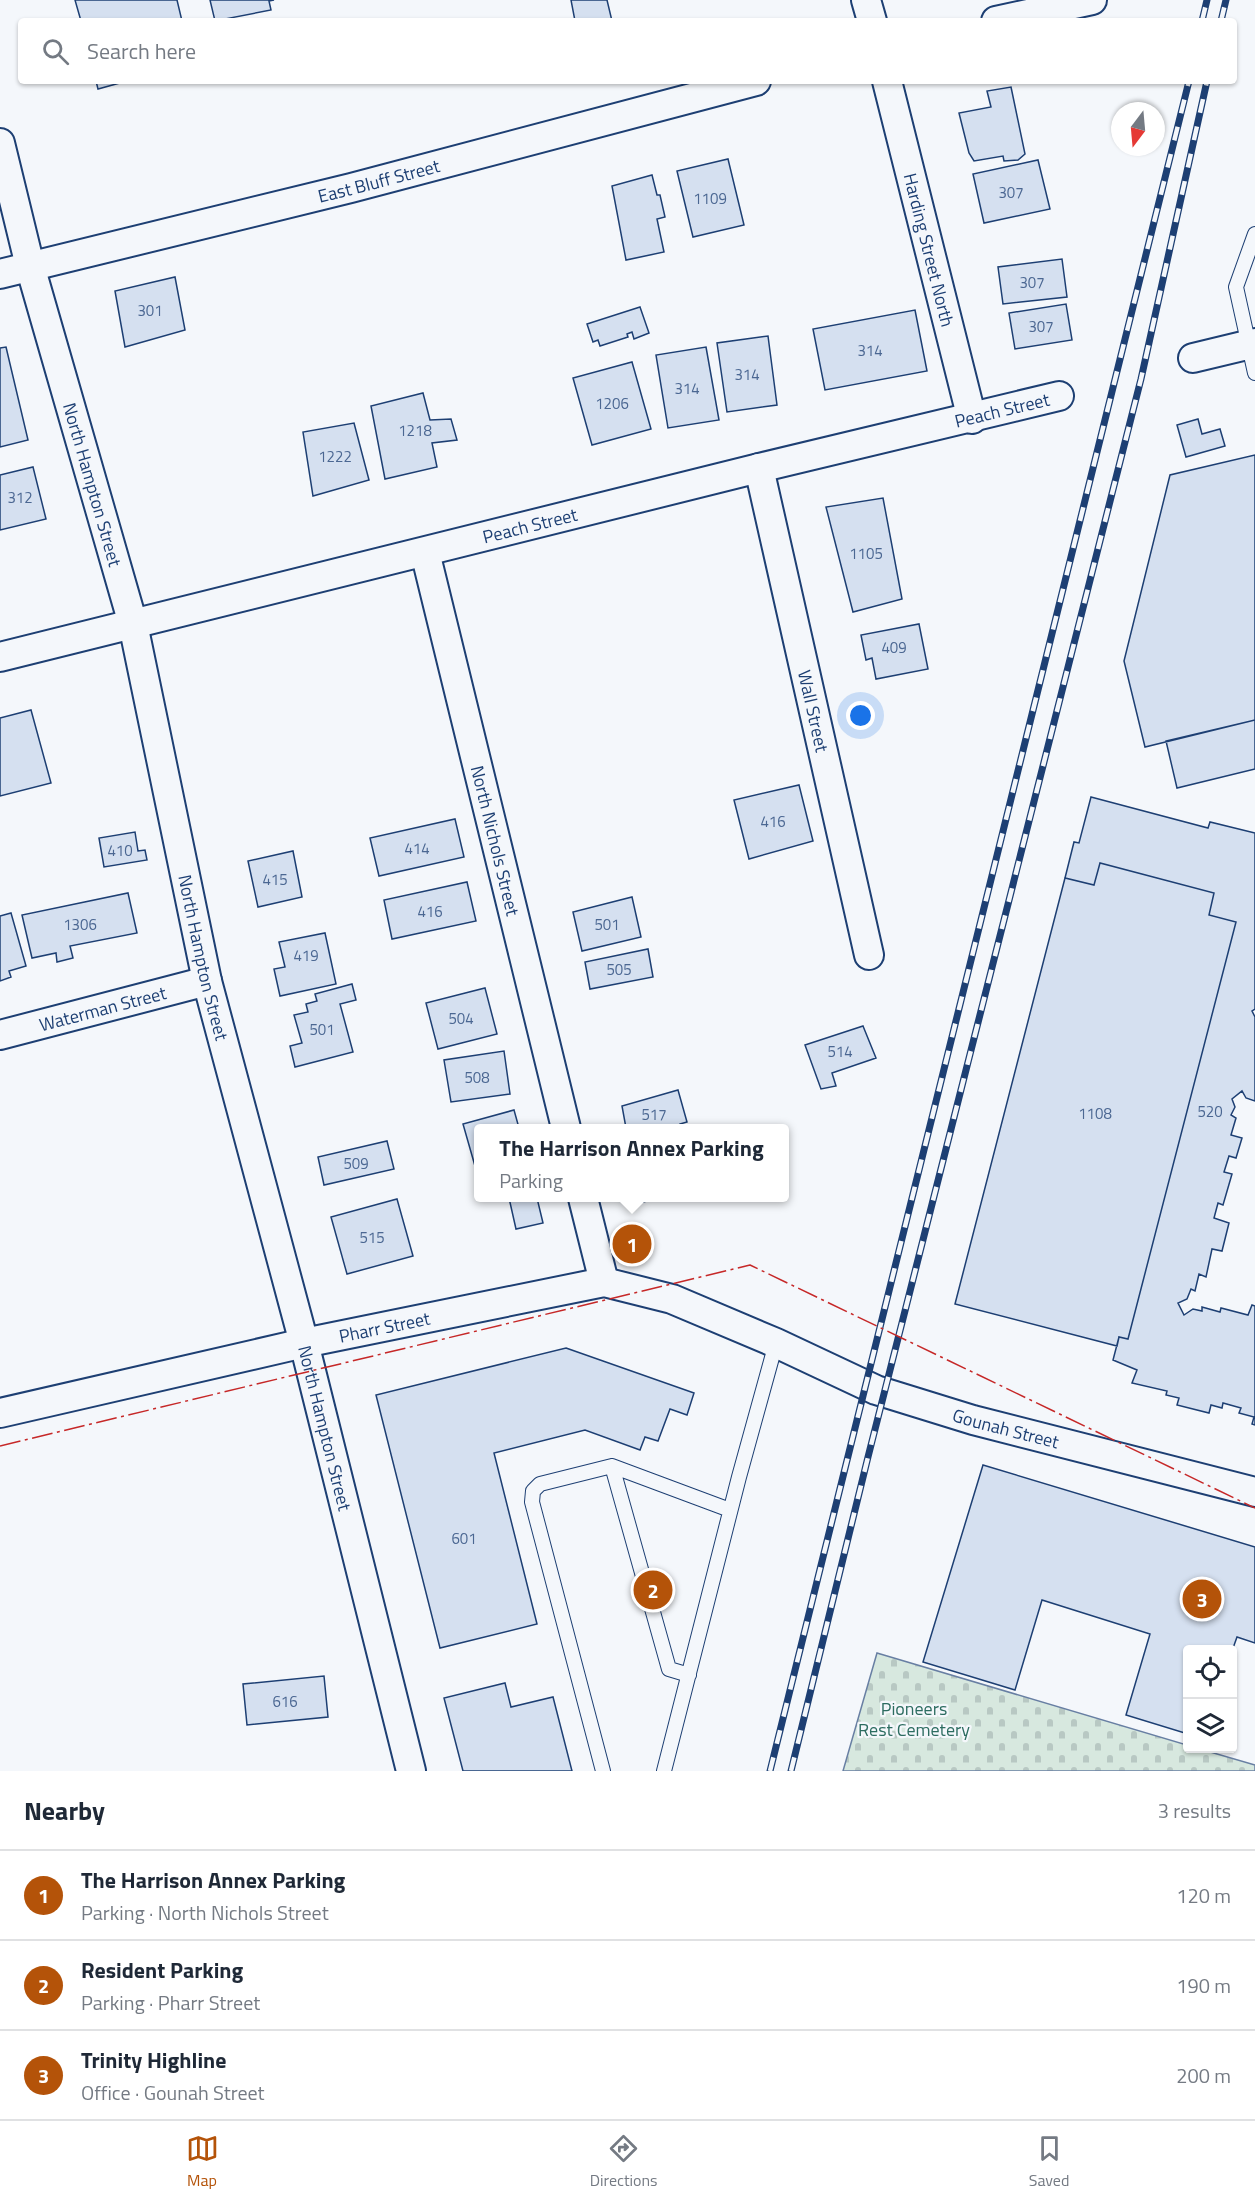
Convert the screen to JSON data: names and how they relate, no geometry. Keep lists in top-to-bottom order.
{
  "streets": {
    "street": [
      "East Bluff Street",
      "Harding Street North",
      "Peach Street",
      "North Hampton Street",
      "Wall Street",
      "North Nichols Street",
      "Waterman Street",
      "Pharr Street",
      "Gounah Street"
    ]
  },
  "crossings": [
    ["East Bluff Street", "North Hampton Street"],
    ["Harding Street North", "Peach Street"],
    ["Peach Street", "North Hampton Street"],
    ["Peach Street", "Wall Street"],
    ["Peach Street", "North Nichols Street"],
    ["North Hampton Street", "Waterman Street"],
    ["North Hampton Street", "Pharr Street"],
    ["Pharr Street", "Gounah Street"]
  ],
  "parks": ["Pioneers Rest Cemetery"],
  "house_numbers": [
    "307",
    "1109",
    "307",
    "301",
    "307",
    "314",
    "314",
    "314",
    "1206",
    "1218",
    "1222",
    "312",
    "1105",
    "409",
    "416",
    "414",
    "410",
    "415",
    "416",
    "1306",
    "501",
    "419",
    "505",
    "504",
    "501",
    "514",
    "508",
    "520",
    "1108",
    "517",
    "509",
    "515",
    "601",
    "616"
  ],
  "north": "bottom",
  "page": {
    "search": "Search here",
    "popup": ["The Harrison Annex Parking", "Parking"],
    "pins": ["1", "2", "3"],
    "heading": ["Nearby", "3 results"],
    "list": [
      {
        "mark": "1",
        "name": "The Harrison Annex Parking",
        "note": "Parking · North Nichols Street",
        "value": "120 m"
      },
      {
        "mark": "2",
        "name": "Resident Parking",
        "note": "Parking · Pharr Street",
        "value": "190 m"
      },
      {
        "mark": "3",
        "name": "Trinity Highline",
        "note": "Office · Gounah Street",
        "value": "200 m"
      }
    ],
    "nav": ["Map", "Directions", "Saved"]
  }
}
